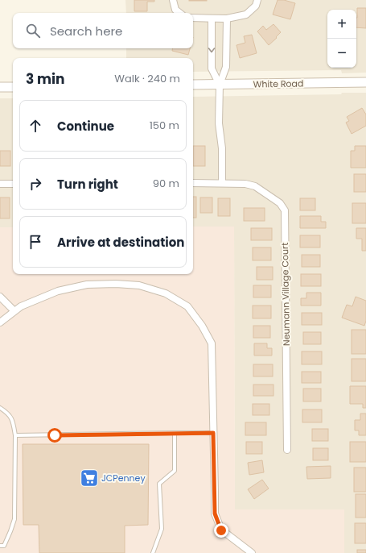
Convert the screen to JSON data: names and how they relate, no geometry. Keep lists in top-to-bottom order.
{
  "streets": {
    "street": ["White Road", "Neumann Village Court"]
  },
  "places": {
    "supermarket": ["JCPenney"]
  },
  "page": {
    "map_buttons": ["+", "−"],
    "search": "Search here",
    "heading": ["3 min", "Walk · 240 m"],
    "list": [
      ["Continue", "150 m"],
      ["Turn right", "90 m"],
      "Arrive at destination"
    ]
  }
}
